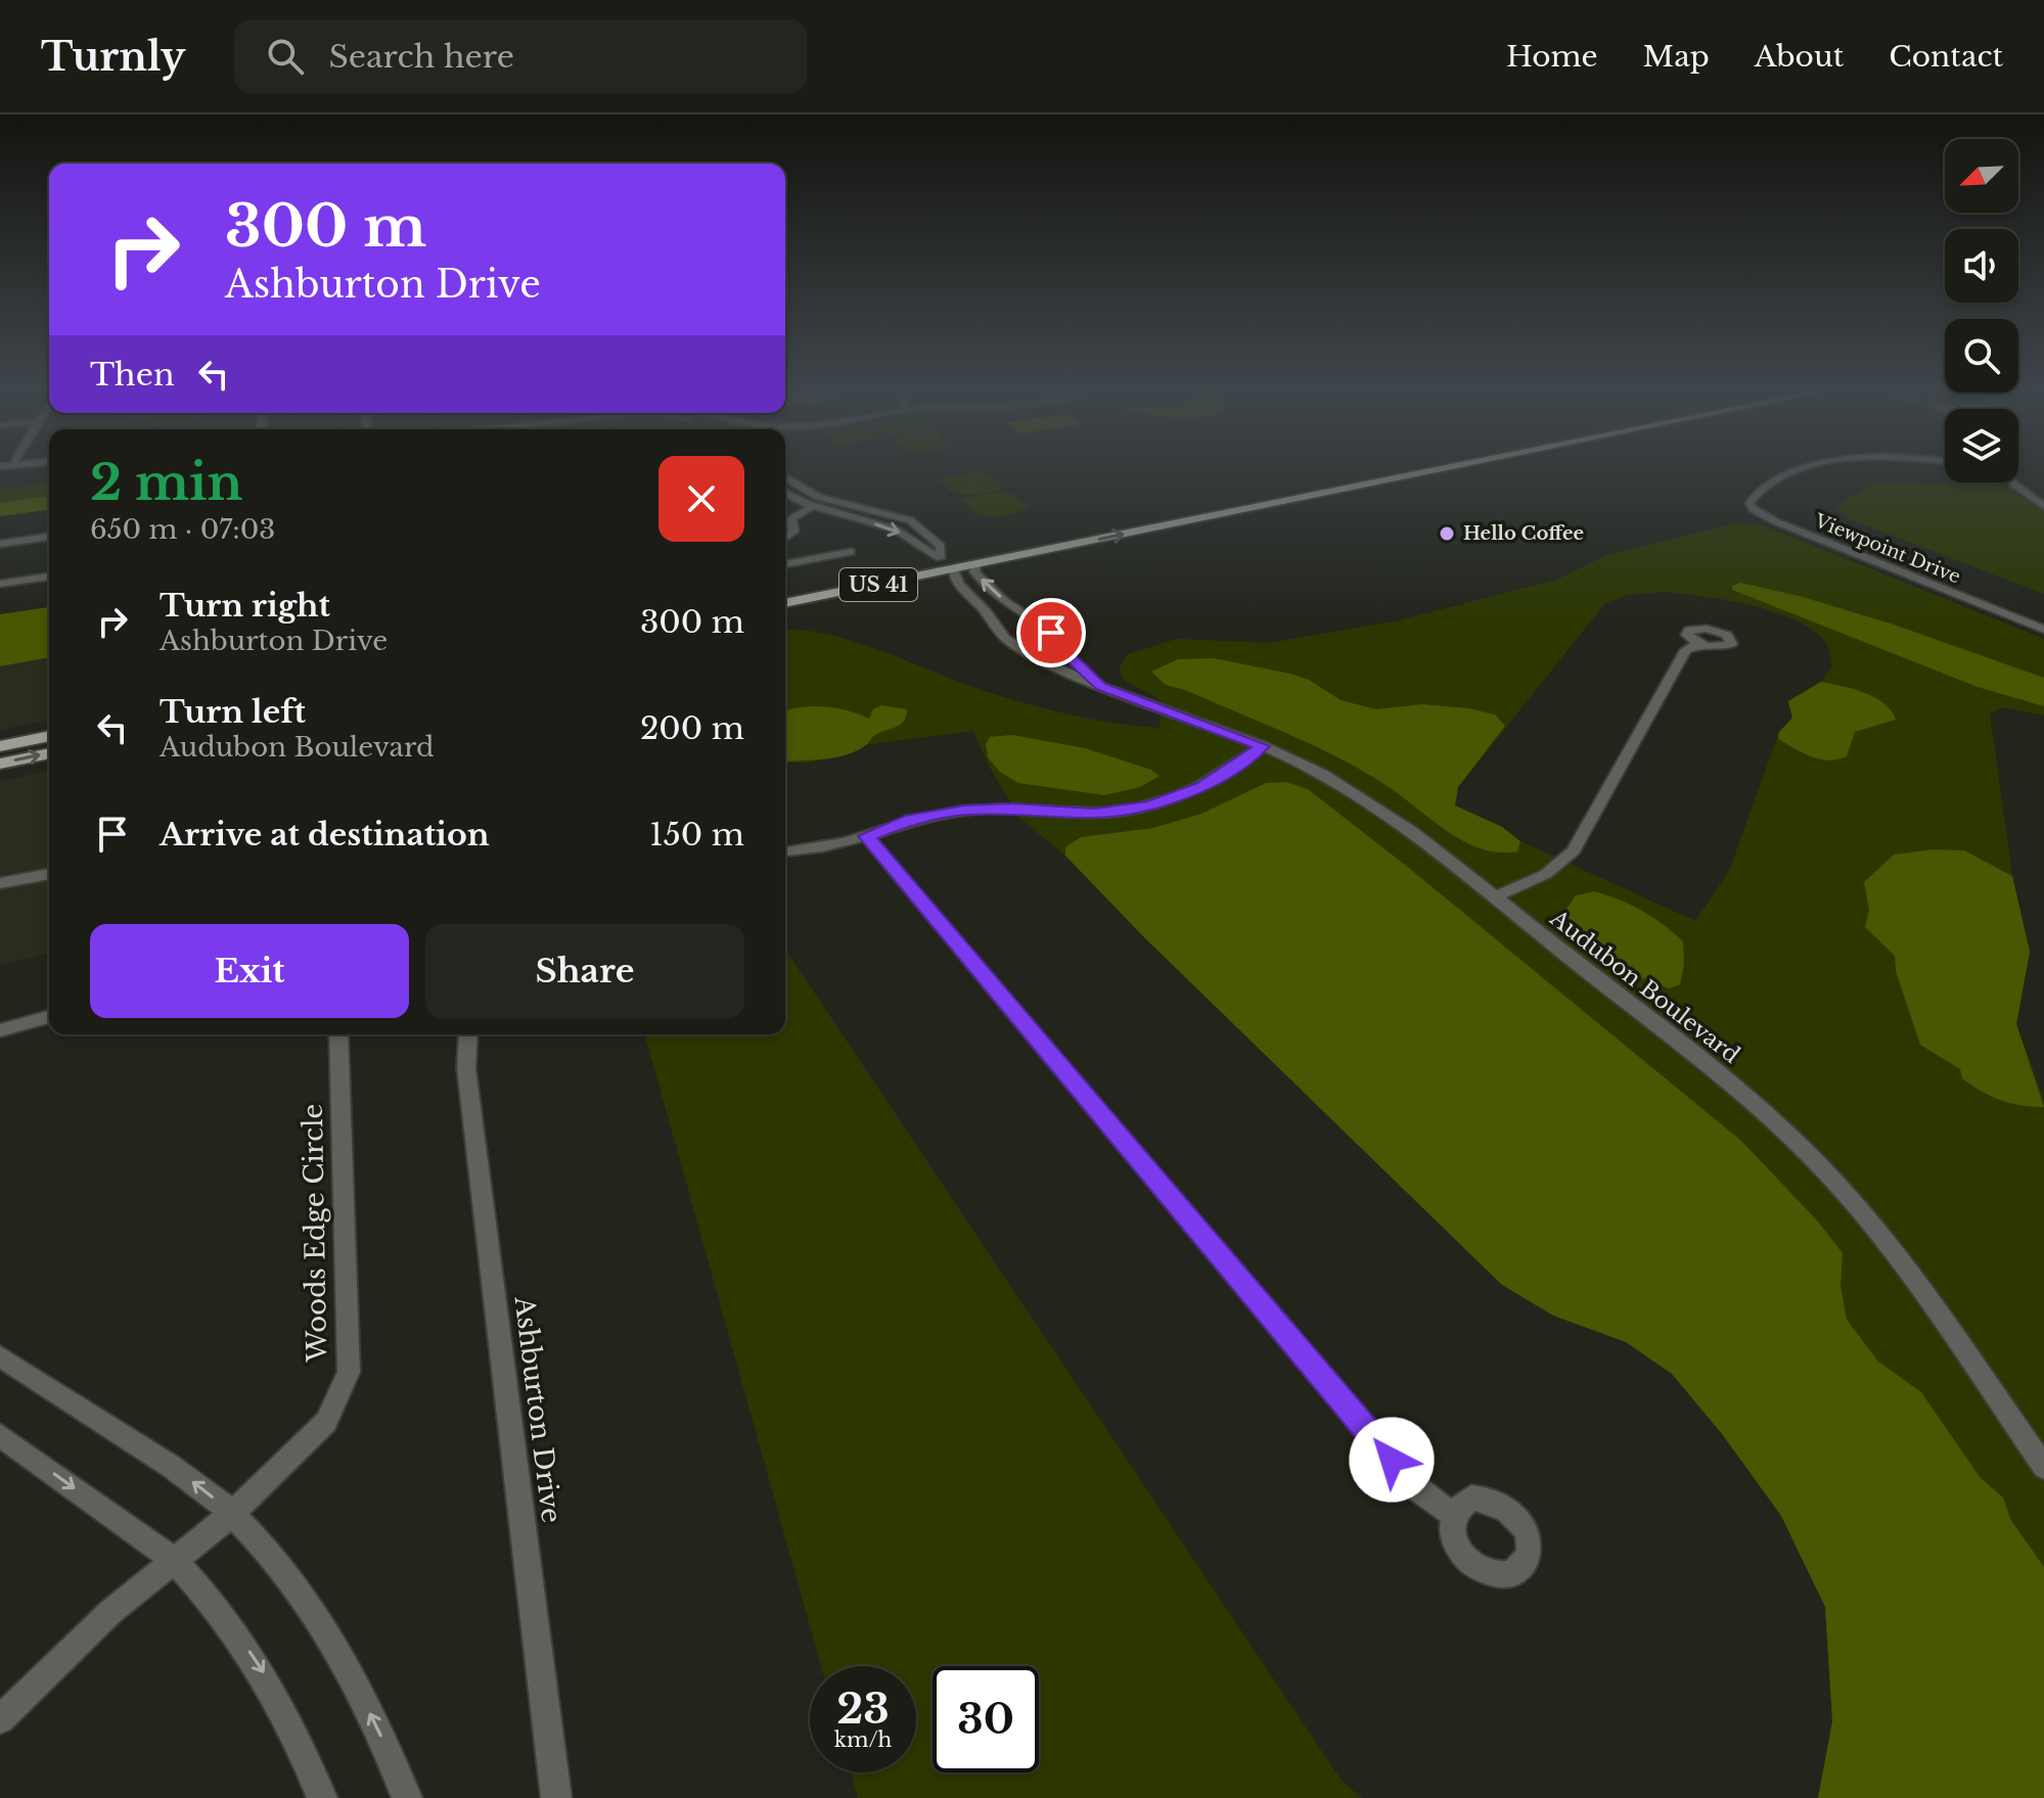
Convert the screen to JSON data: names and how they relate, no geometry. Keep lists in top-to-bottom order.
{
  "streets": {
    "main road": ["US 41"],
    "street": [
      "Viewpoint Drive",
      "Audubon Boulevard",
      "Woods Edge Circle",
      "Ashburton Drive"
    ]
  },
  "crossings": [
    ["US 41", "Audubon Boulevard"]
  ],
  "places": ["Hello Coffee"],
  "north": "bottom left",
  "page": {
    "header": "Turnly",
    "search": "Search here",
    "nav": [
      "Home",
      "Map",
      "About",
      "Contact"
    ],
    "turn": ["300 m", "Ashburton Drive"],
    "then": "Then",
    "heading": ["2 min", "650 m · 07:03"],
    "list": [
      {
        "name": "Turn right",
        "note": "Ashburton Drive",
        "value": "300 m"
      },
      {
        "name": "Turn left",
        "note": "Audubon Boulevard",
        "value": "200 m"
      },
      {
        "name": "Arrive at destination",
        "value": "150 m"
      }
    ],
    "buttons": ["Exit", "Share"],
    "speed": "23 km/h",
    "limit": "30"
  }
}
